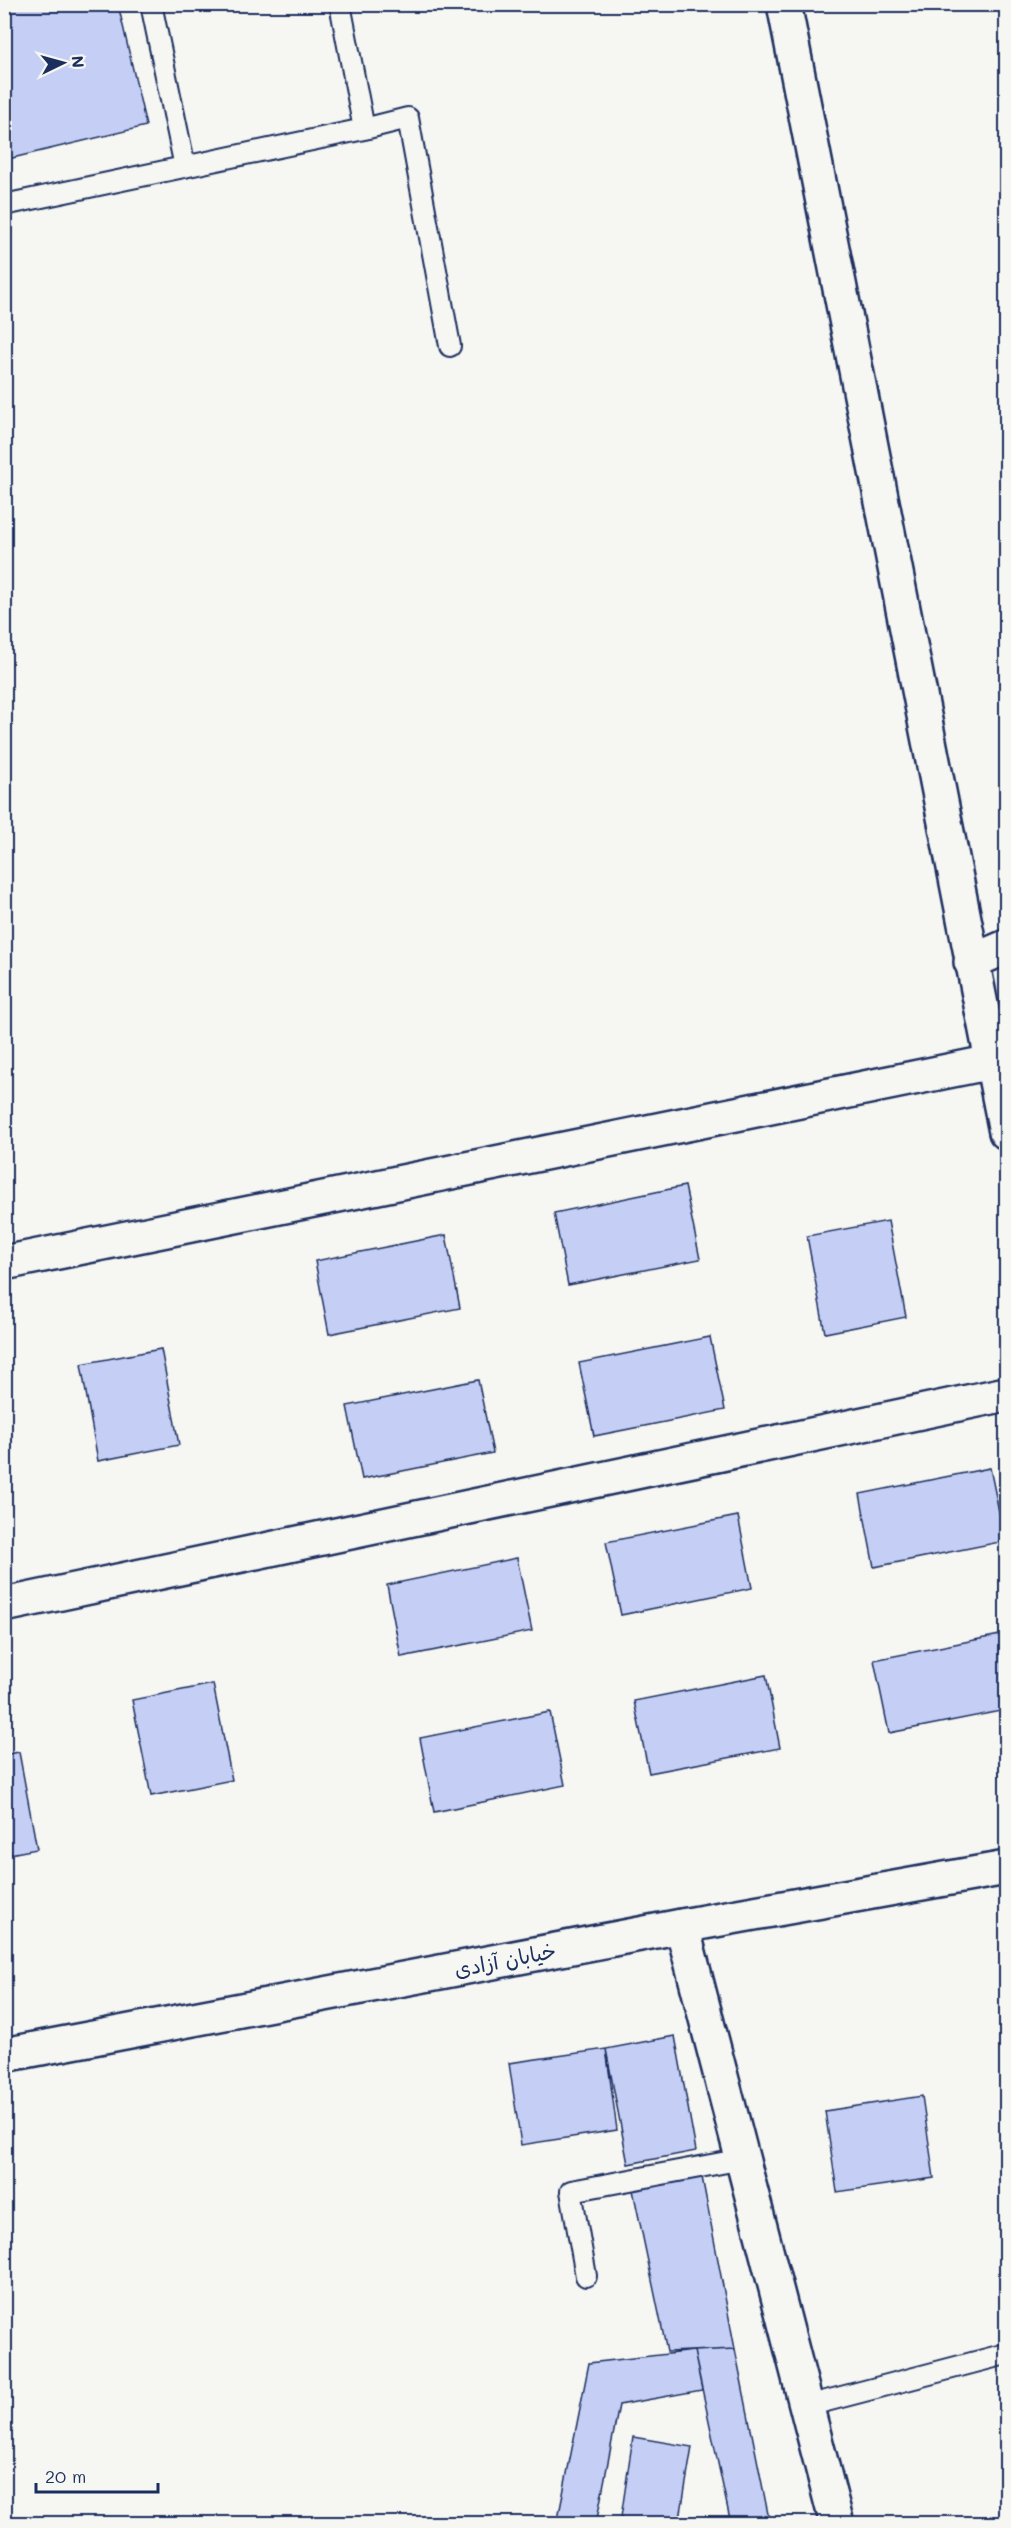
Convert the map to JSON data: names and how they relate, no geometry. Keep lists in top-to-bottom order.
{
  "streets": {
    "street": ["خیابان آزادی"]
  },
  "scale_bar": "20 m",
  "north": "right"
}
